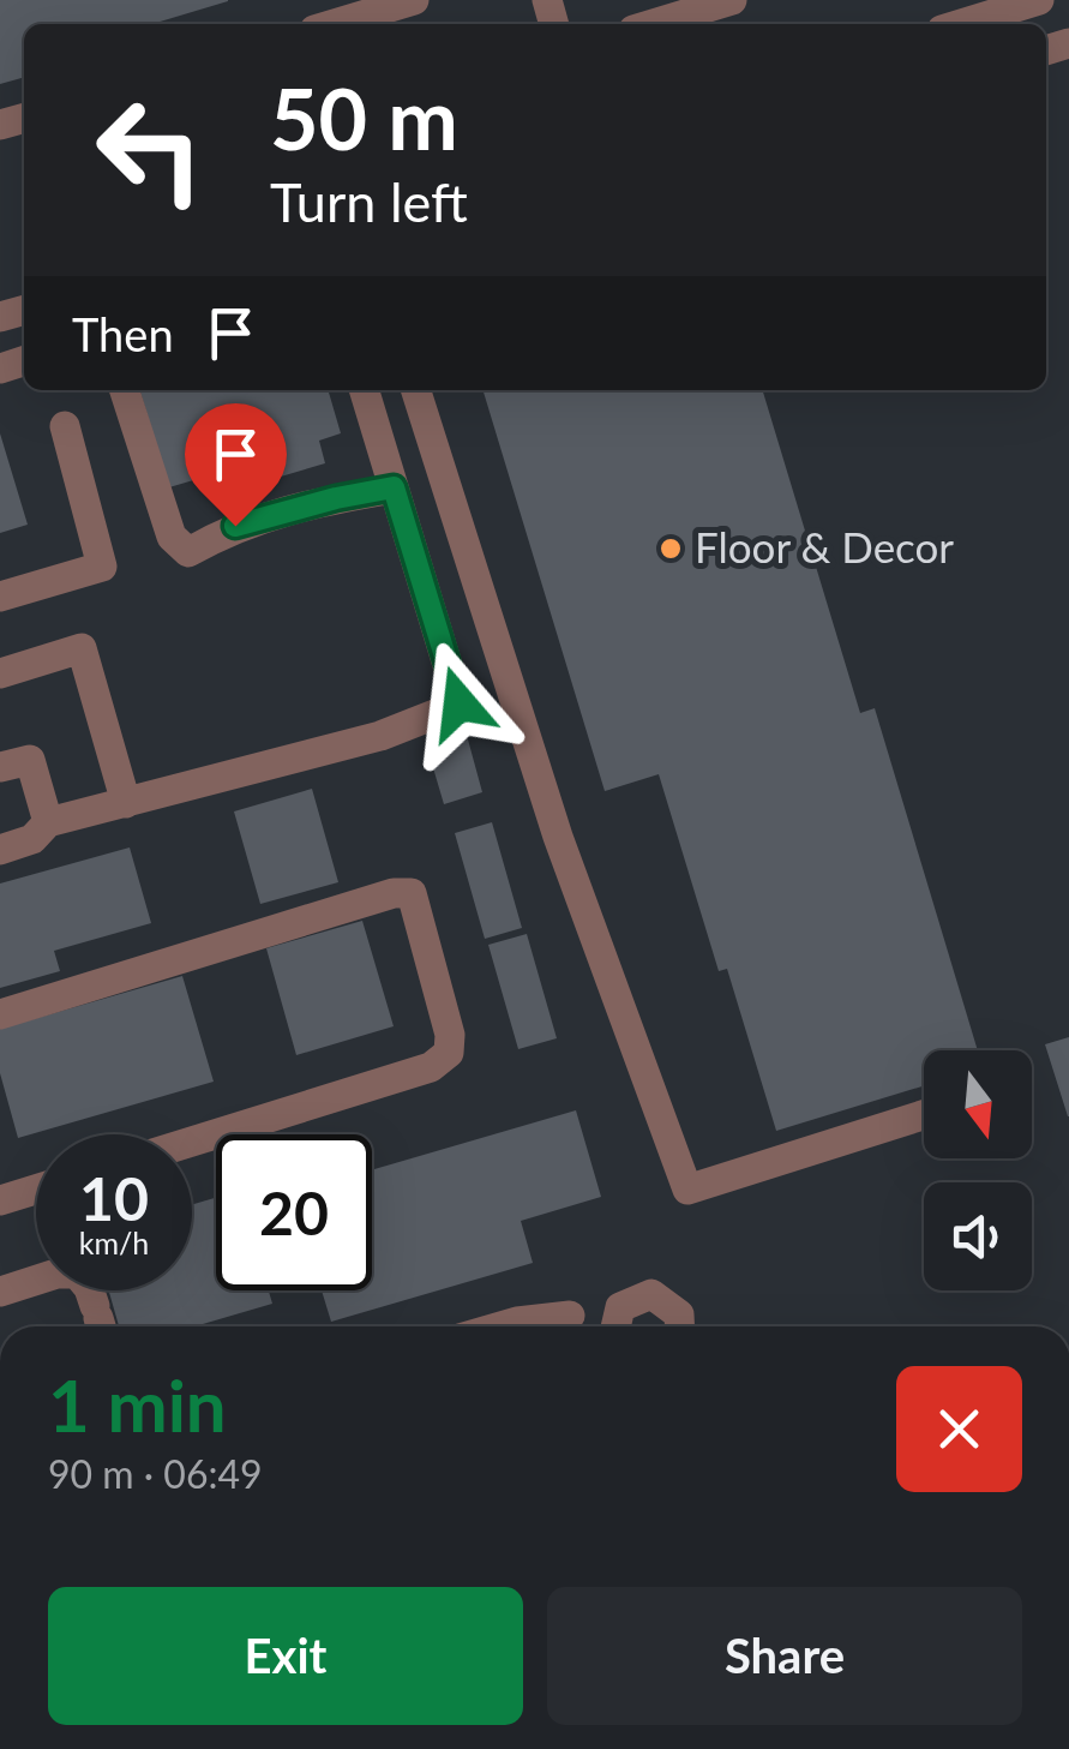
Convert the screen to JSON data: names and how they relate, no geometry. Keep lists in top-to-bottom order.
{
  "places": ["Floor & Decor"],
  "north": "bottom",
  "page": {
    "turn": ["50 m", "Turn left"],
    "then": "Then",
    "speed": "10 km/h",
    "limit": "20",
    "heading": ["1 min", "90 m · 06:49"],
    "buttons": ["Exit", "Share"]
  }
}
